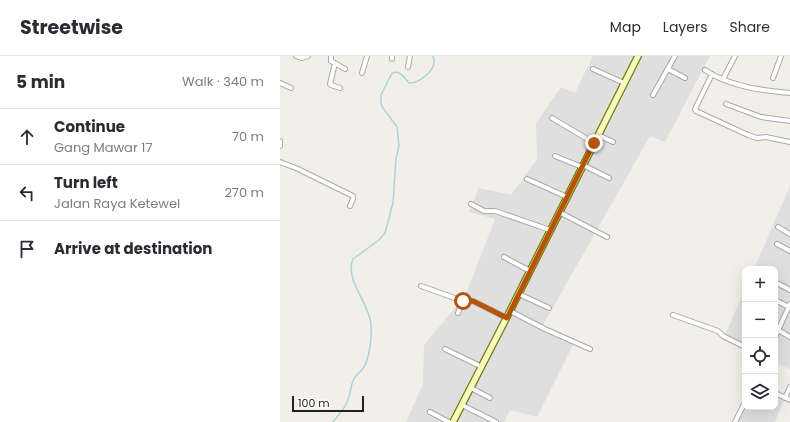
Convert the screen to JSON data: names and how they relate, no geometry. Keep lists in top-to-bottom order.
{
  "scale_bar": "100 m",
  "page": {
    "header": "Streetwise",
    "nav": ["Map", "Layers", "Share"],
    "heading": ["5 min", "Walk · 340 m"],
    "list": [
      ["Continue", "Gang Mawar 17", "70 m"],
      ["Turn left", "Jalan Raya Ketewel", "270 m"],
      "Arrive at destination"
    ],
    "map_buttons": ["+", "−"],
    "scale": "100 m"
  }
}
